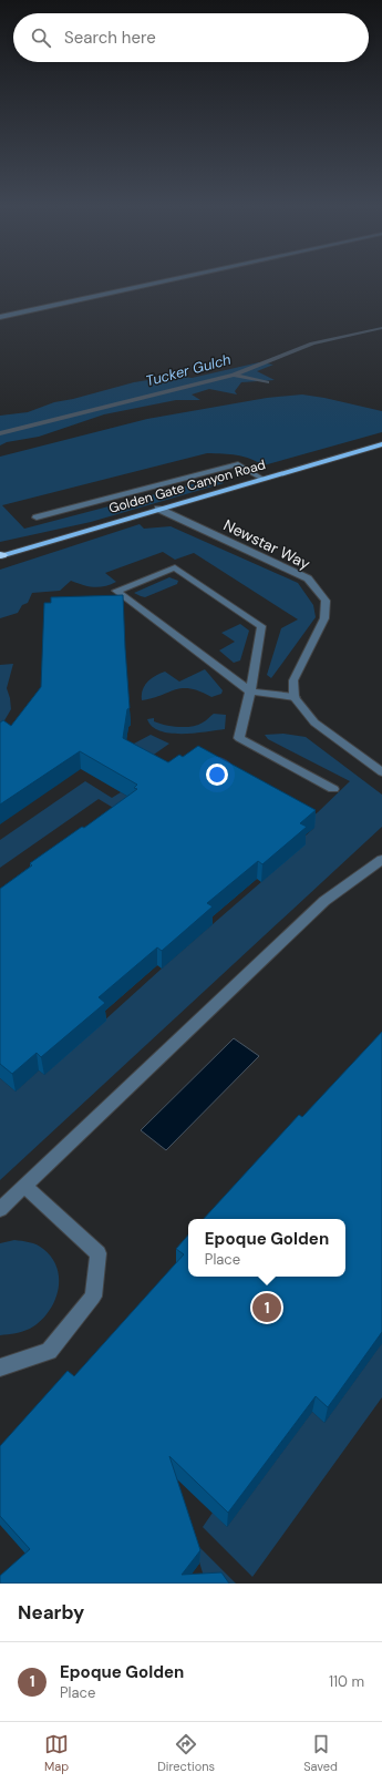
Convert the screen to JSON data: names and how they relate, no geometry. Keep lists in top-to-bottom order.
{
  "streets": {
    "main road": ["Golden Gate Canyon Road"],
    "street": ["Newstar Way"]
  },
  "crossings": [
    ["Golden Gate Canyon Road", "Newstar Way"]
  ],
  "water": ["Tucker Gulch"],
  "page": {
    "search": "Search here",
    "popup": ["Epoque Golden", "Place"],
    "pins": "1",
    "heading": "Nearby",
    "list": [
      {
        "mark": "1",
        "name": "Epoque Golden",
        "note": "Place",
        "value": "110 m"
      }
    ],
    "nav": ["Map", "Directions", "Saved"]
  }
}
